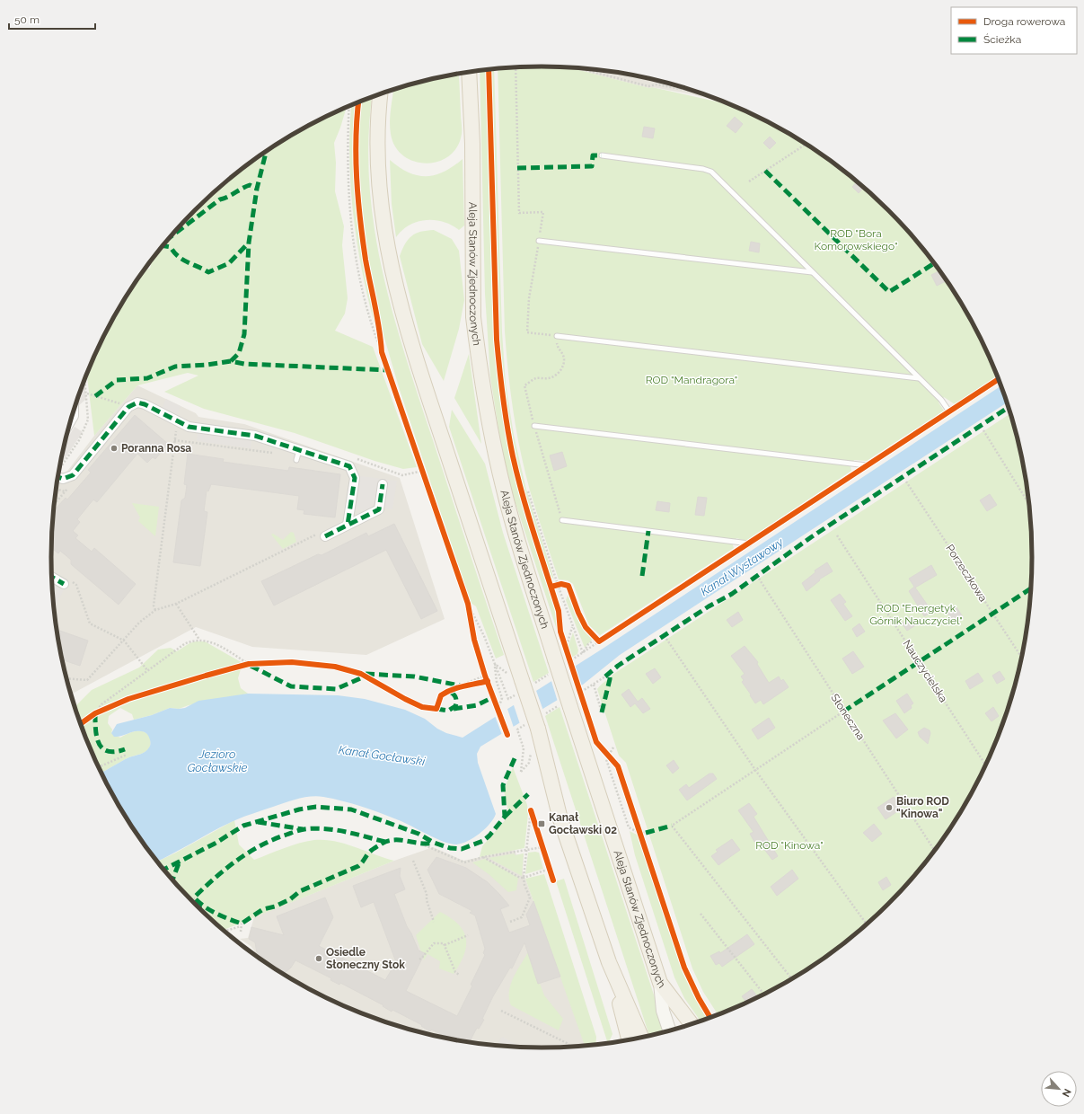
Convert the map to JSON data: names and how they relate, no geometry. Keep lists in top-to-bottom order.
{
  "streets": {
    "main road": ["Aleja Stanów Zjednoczonych"],
    "path": ["Porzeczkowa", "Nauczycielska", "Słoneczna"]
  },
  "water": ["Kanał Wystawowy", "Jezioro Gocławskie", "Kanał Gocławski"],
  "parks": [
    "ROD \"Bora Komorowskiego\"",
    "ROD \"Mandragora\"",
    "ROD \"Energetyk Górnik Nauczyciel\"",
    "ROD \"Kinowa\""
  ],
  "places": {
    "other": ["Poranna Rosa", "Biuro ROD \"Kinowa\"", "Osiedle Słoneczny Stok"],
    "transit": ["Kanał Gocławski 02"]
  },
  "legend": ["Droga rowerowa", "Ścieżka"],
  "scale_bar": "50 m",
  "north": "bottom right"
}
